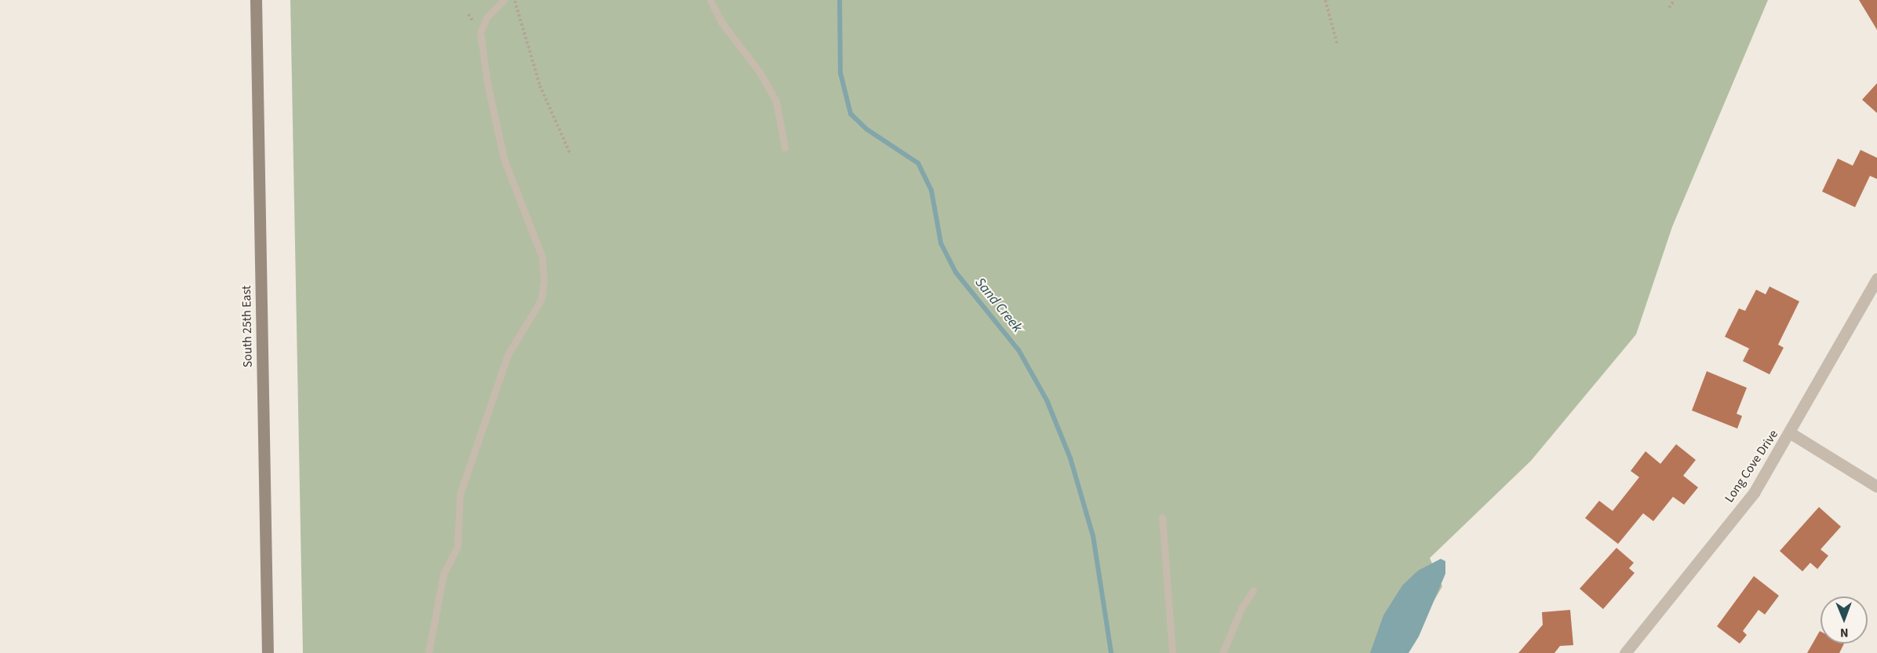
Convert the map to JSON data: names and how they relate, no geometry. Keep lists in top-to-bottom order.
{
  "streets": {
    "main road": ["South 25th East"],
    "street": ["Long Cove Drive"]
  },
  "water": ["Sand Creek"],
  "north": "bottom"
}
